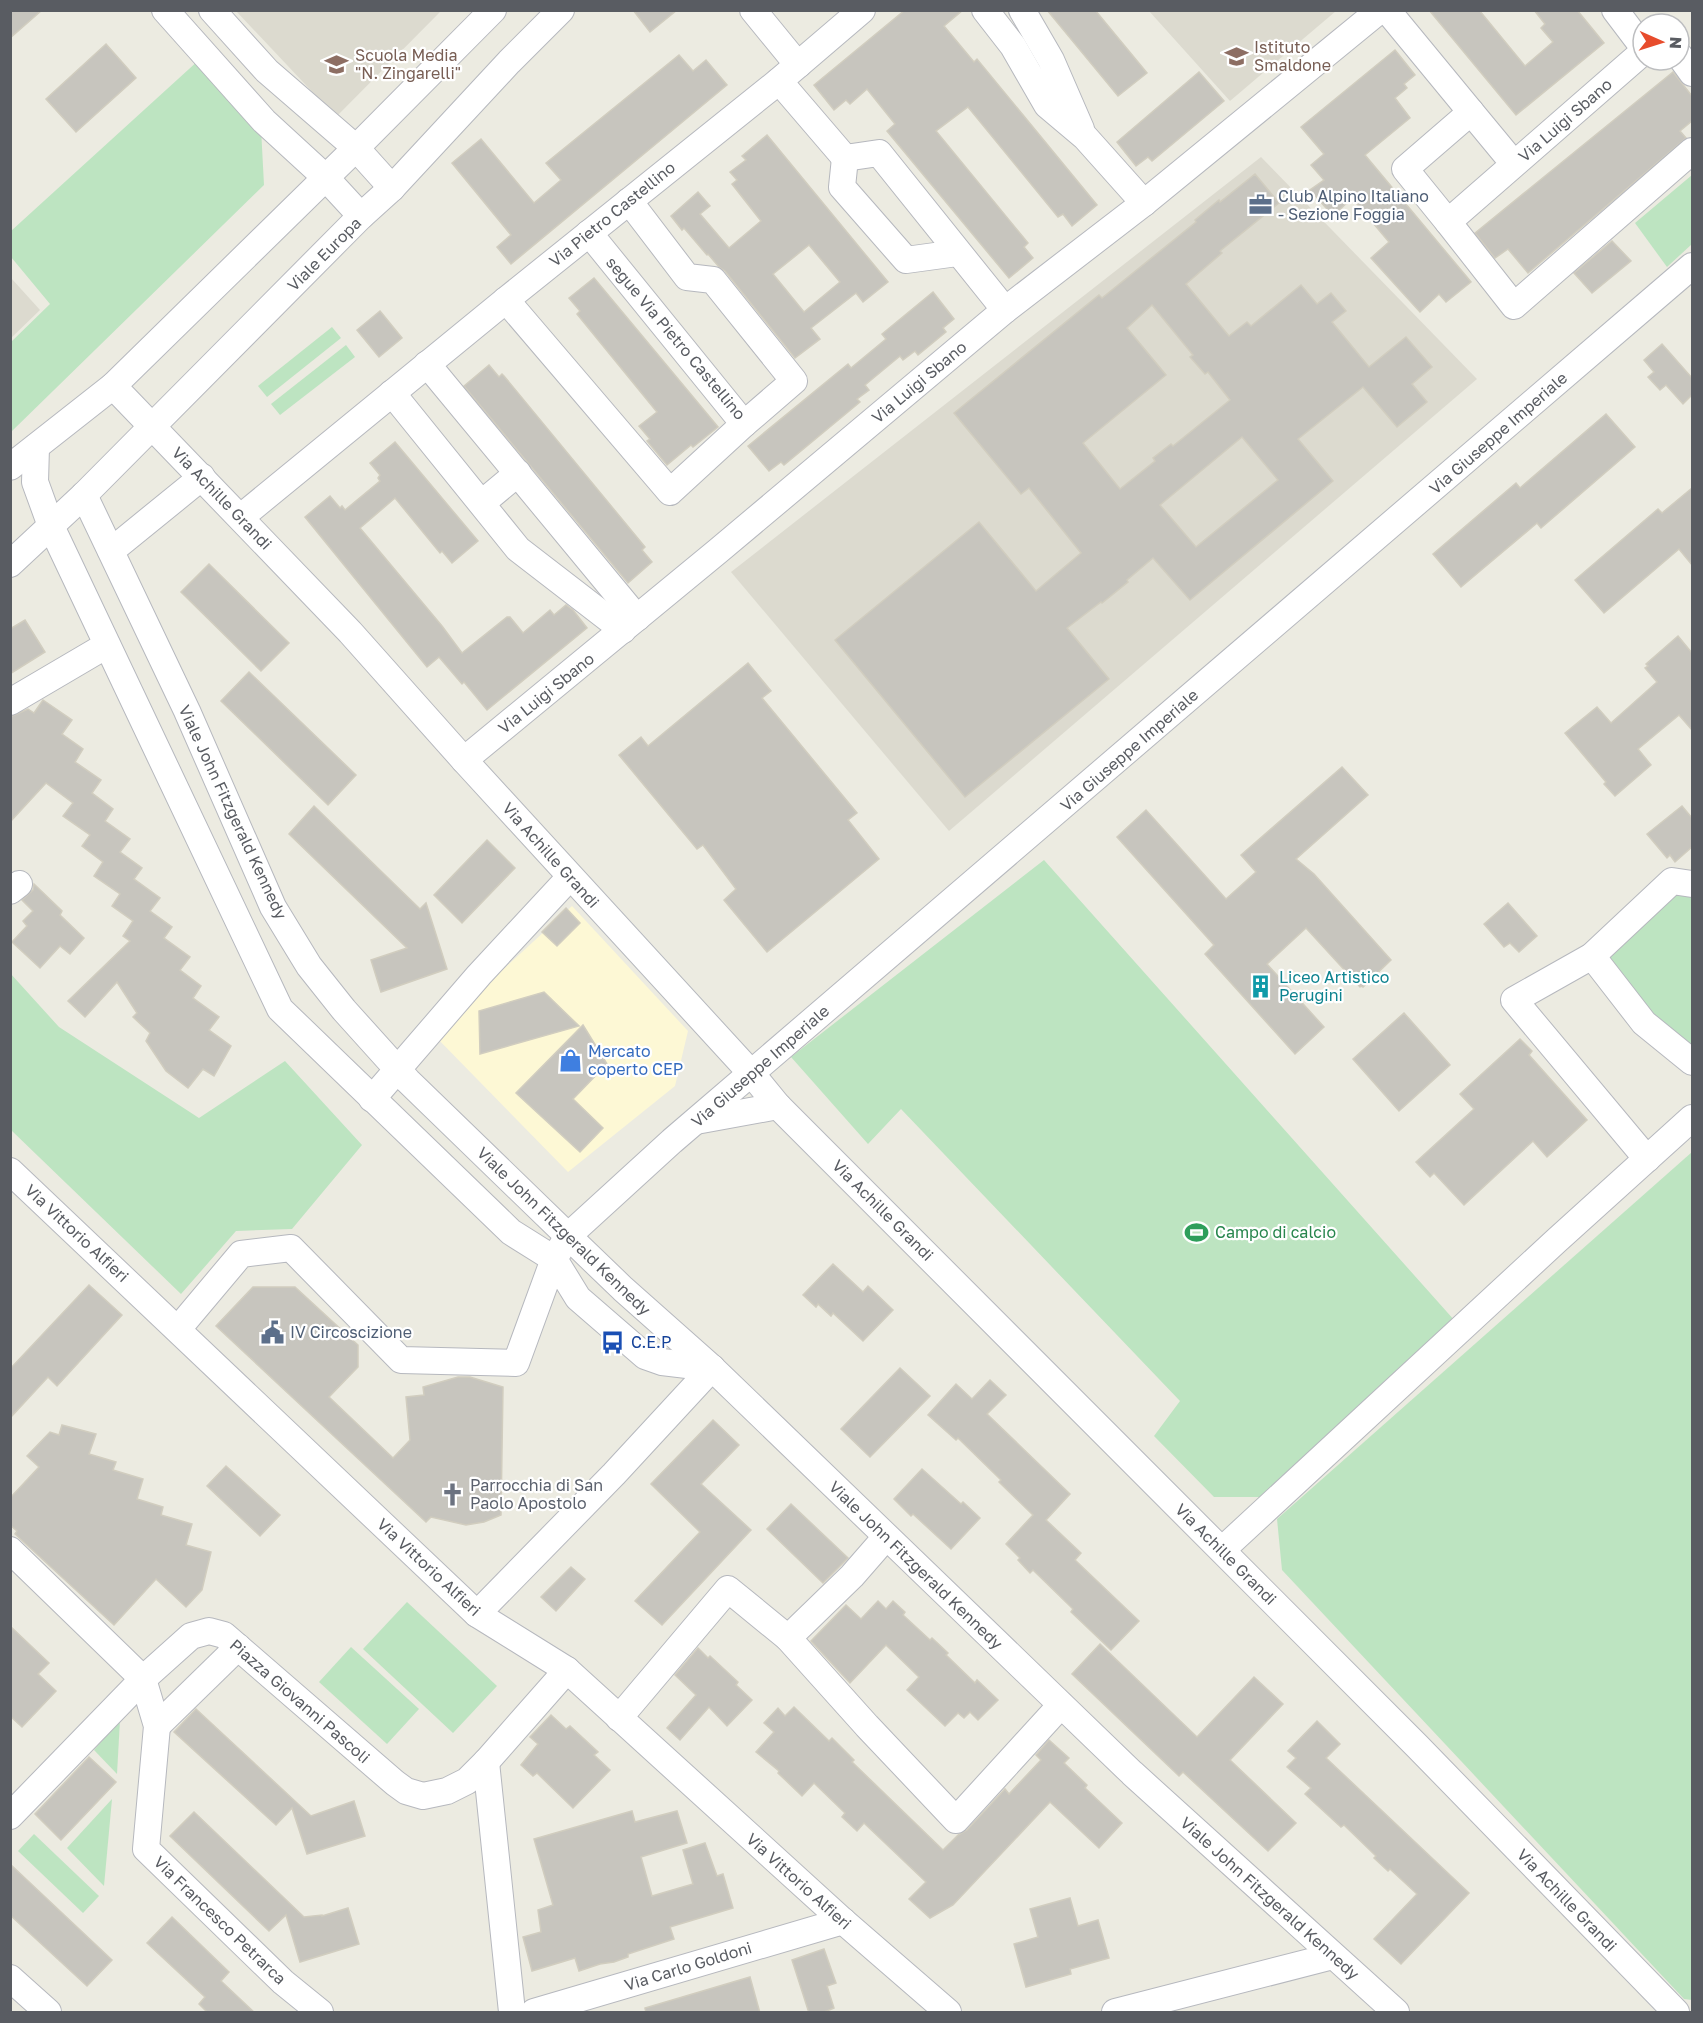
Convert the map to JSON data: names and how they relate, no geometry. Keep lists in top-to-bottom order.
{
  "streets": {
    "street": [
      "Via Luigi Sbano",
      "Via Pietro Castellino",
      "Viale Europa",
      "segue Via Pietro Castellino",
      "Via Giuseppe Imperiale",
      "Via Achille Grandi",
      "Viale John Fitzgerald Kennedy",
      "Via Vittorio Alfieri",
      "Piazza Giovanni Pascoli",
      "Via Francesco Petrarca",
      "Via Carlo Goldoni"
    ]
  },
  "crossings": [
    ["Via Luigi Sbano", "Via Achille Grandi"],
    ["Via Pietro Castellino", "segue Via Pietro Castellino"],
    ["Via Pietro Castellino", "Via Achille Grandi"],
    ["Viale Europa", "Via Achille Grandi"],
    ["Viale Europa", "Viale John Fitzgerald Kennedy"],
    ["Via Giuseppe Imperiale", "Via Achille Grandi"],
    ["Via Giuseppe Imperiale", "Viale John Fitzgerald Kennedy"],
    ["Via Giuseppe Imperiale", "Via Vittorio Alfieri"],
    ["Via Vittorio Alfieri", "Piazza Giovanni Pascoli"],
    ["Via Vittorio Alfieri", "Via Carlo Goldoni"],
    ["Piazza Giovanni Pascoli", "Via Francesco Petrarca"]
  ],
  "places": {
    "school or university": ["Istituto Smaldone", "Scuola Media \"N. Zingarelli\""],
    "office": ["Club Alpino Italiano - Sezione Foggia"],
    "building": ["Liceo Artistico Perugini"],
    "shop": ["Mercato coperto CEP"],
    "sports": ["Campo di calcio"],
    "public building": ["IV Circoscizione"],
    "bus stop": ["C.E.P"],
    "church": ["Parrocchia di San Paolo Apostolo"]
  },
  "north": "right"
}
